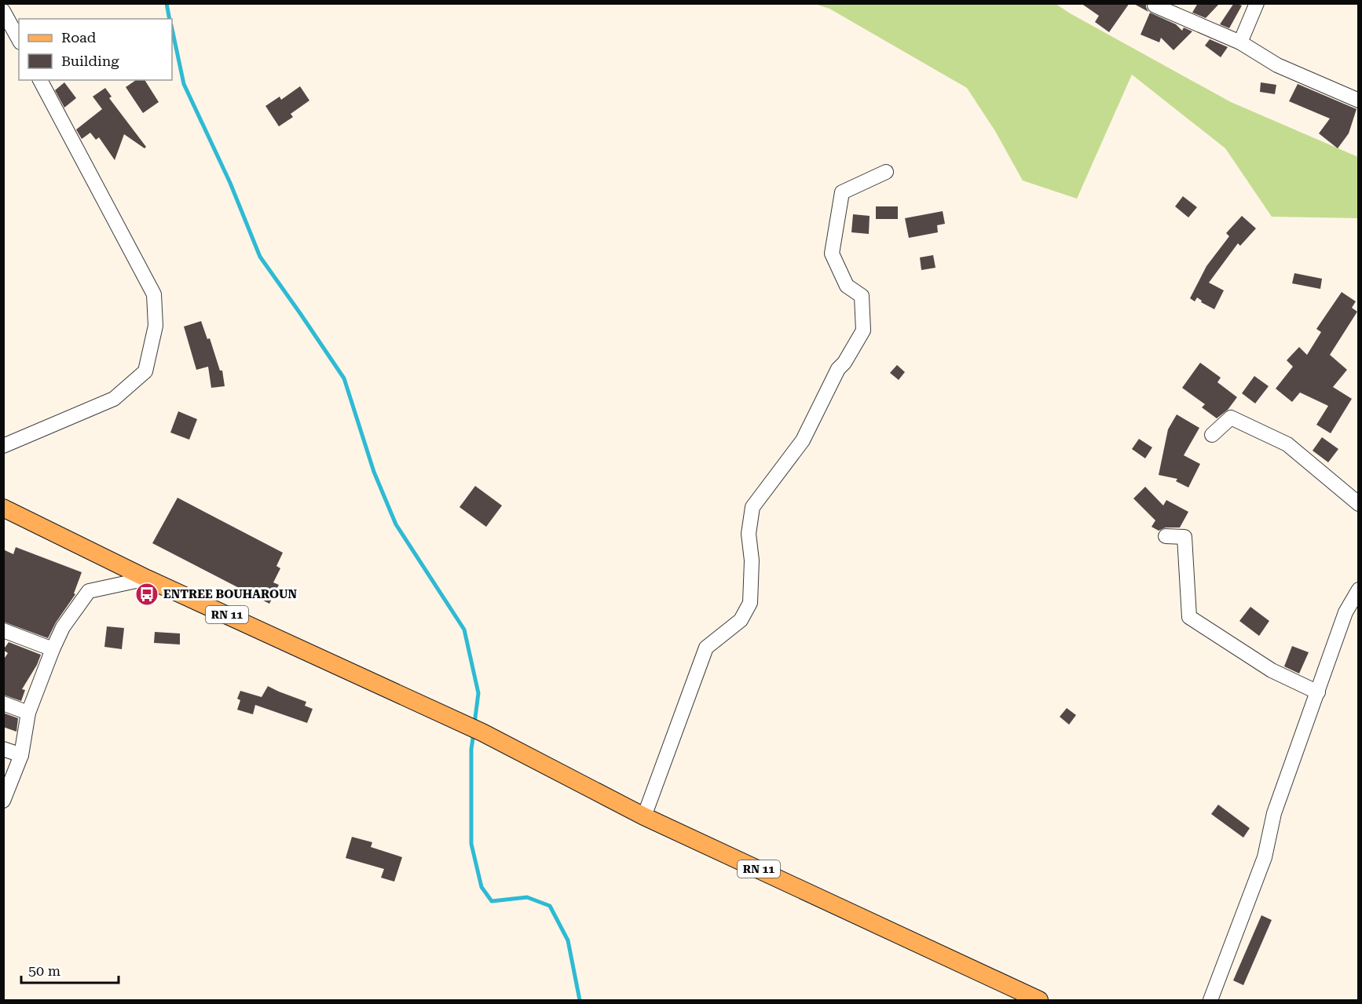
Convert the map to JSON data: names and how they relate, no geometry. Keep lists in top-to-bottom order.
{
  "streets": {
    "main road": ["RN 11"]
  },
  "places": {
    "bus stop": ["ENTREE BOUHAROUN"]
  },
  "legend": ["Road", "Building"],
  "scale_bar": "50 m"
}
